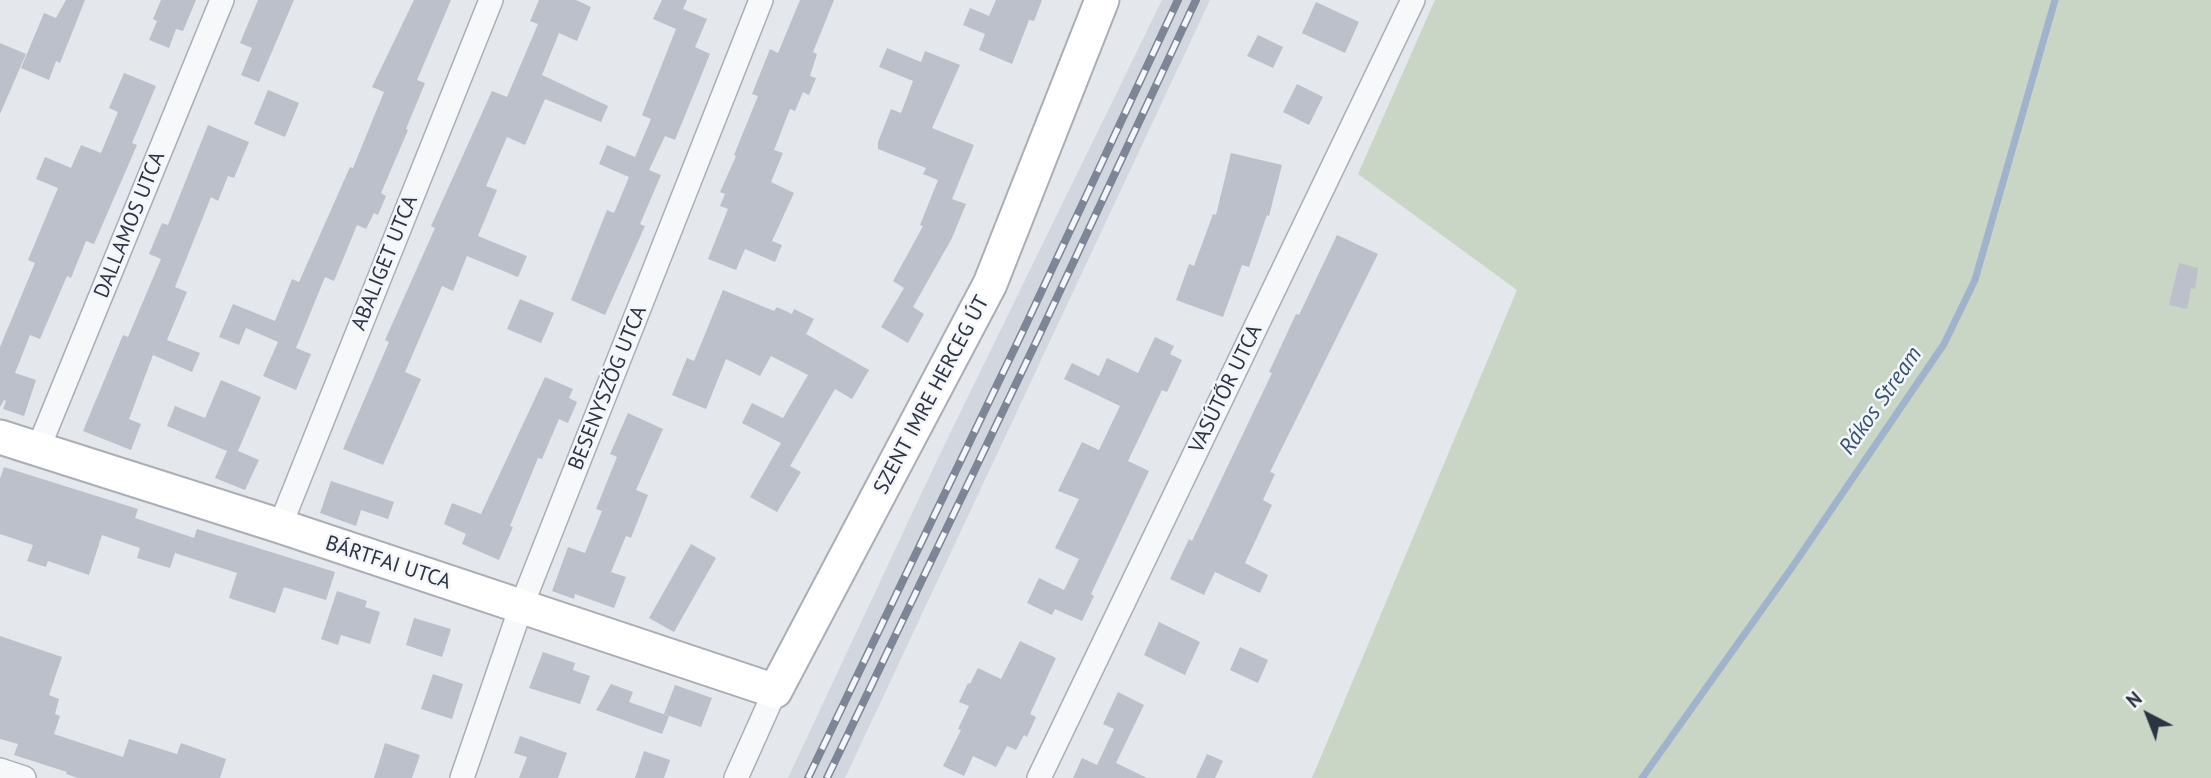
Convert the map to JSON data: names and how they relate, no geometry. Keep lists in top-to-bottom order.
{
  "streets": {
    "street": [
      "DALLAMOS UTCA",
      "ABALIGET UTCA",
      "BESENYSZÖG UTCA",
      "VASÚTŐR UTCA",
      "SZENT IMRE HERCEG ÚT",
      "BÁRTFAI UTCA"
    ]
  },
  "crossings": [
    ["DALLAMOS UTCA", "BÁRTFAI UTCA"],
    ["ABALIGET UTCA", "BÁRTFAI UTCA"],
    ["BESENYSZÖG UTCA", "BÁRTFAI UTCA"],
    ["SZENT IMRE HERCEG ÚT", "BÁRTFAI UTCA"]
  ],
  "water": ["Rákos Stream"],
  "north": "top left"
}
